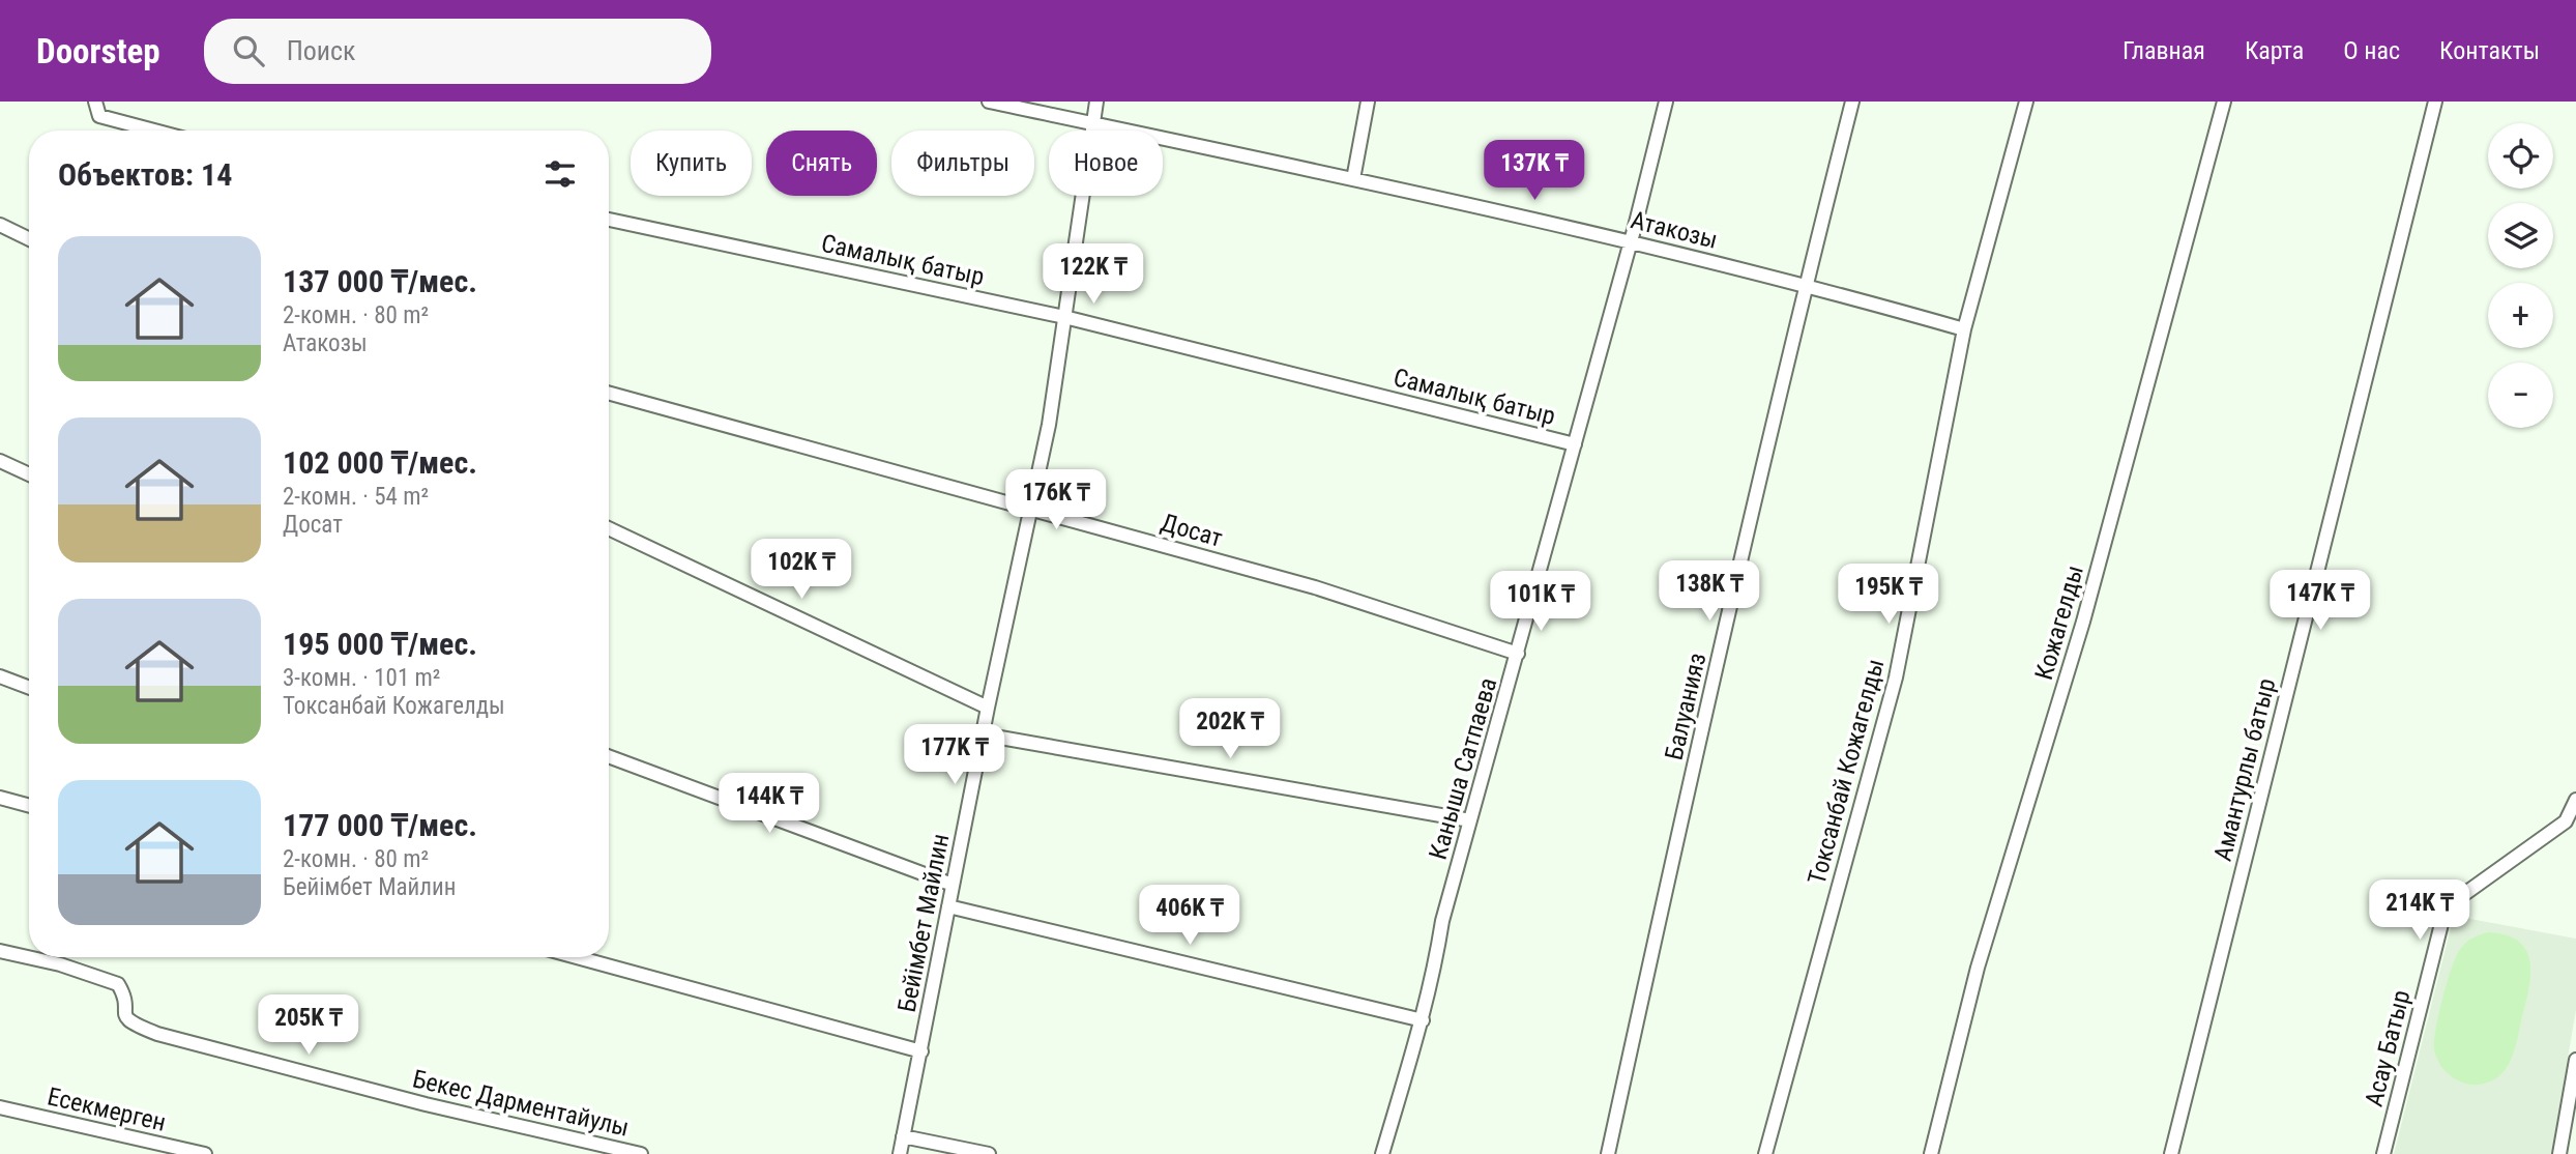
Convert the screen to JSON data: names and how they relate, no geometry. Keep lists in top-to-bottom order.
{
  "streets": {
    "street": [
      "Атакозы",
      "Самалық батыр",
      "Досат",
      "Кожагелды",
      "Балуанияз",
      "Каныша Сатпаева",
      "Амантурлы батыр",
      "Токсанбай Кожагелды",
      "Бейімбет Майлин",
      "Асау Батыр",
      "Бекес Дарментайулы",
      "Eсекмерген"
    ]
  },
  "crossings": [
    ["Атакозы", "Балуанияз"],
    ["Атакозы", "Каныша Сатпаева"],
    ["Атакозы", "Токсанбай Кожагелды"],
    ["Атакозы", "Бейімбет Майлин"],
    ["Самалық батыр", "Каныша Сатпаева"],
    ["Самалық батыр", "Бейімбет Майлин"],
    ["Досат", "Каныша Сатпаева"],
    ["Досат", "Бейімбет Майлин"]
  ],
  "page": {
    "header": "Doorstep",
    "search": "Поиск",
    "nav": [
      "Главная",
      "Карта",
      "О нас",
      "Контакты"
    ],
    "map_buttons": ["+", "−"],
    "chip": [
      "Купить",
      "Снять",
      "Фильтры",
      "Новое"
    ],
    "heading": "Объектов: 14",
    "price": [
      "137K ₸",
      "122K ₸",
      "176K ₸",
      "102K ₸",
      "138K ₸",
      "195K ₸",
      "147K ₸",
      "101K ₸",
      "202K ₸",
      "177K ₸",
      "144K ₸",
      "214K ₸",
      "406K ₸",
      "205K ₸"
    ],
    "list": [
      {
        "name": "137 000 ₸/мес.",
        "note": "2-комн. · 80 m² · Атакозы"
      },
      {
        "name": "102 000 ₸/мес.",
        "note": "2-комн. · 54 m² · Досат"
      },
      {
        "name": "195 000 ₸/мес.",
        "note": "3-комн. · 101 m² · Токсанбай Кожагелды"
      },
      {
        "name": "177 000 ₸/мес.",
        "note": "2-комн. · 80 m² · Бейімбет Майлин"
      }
    ]
  }
}
